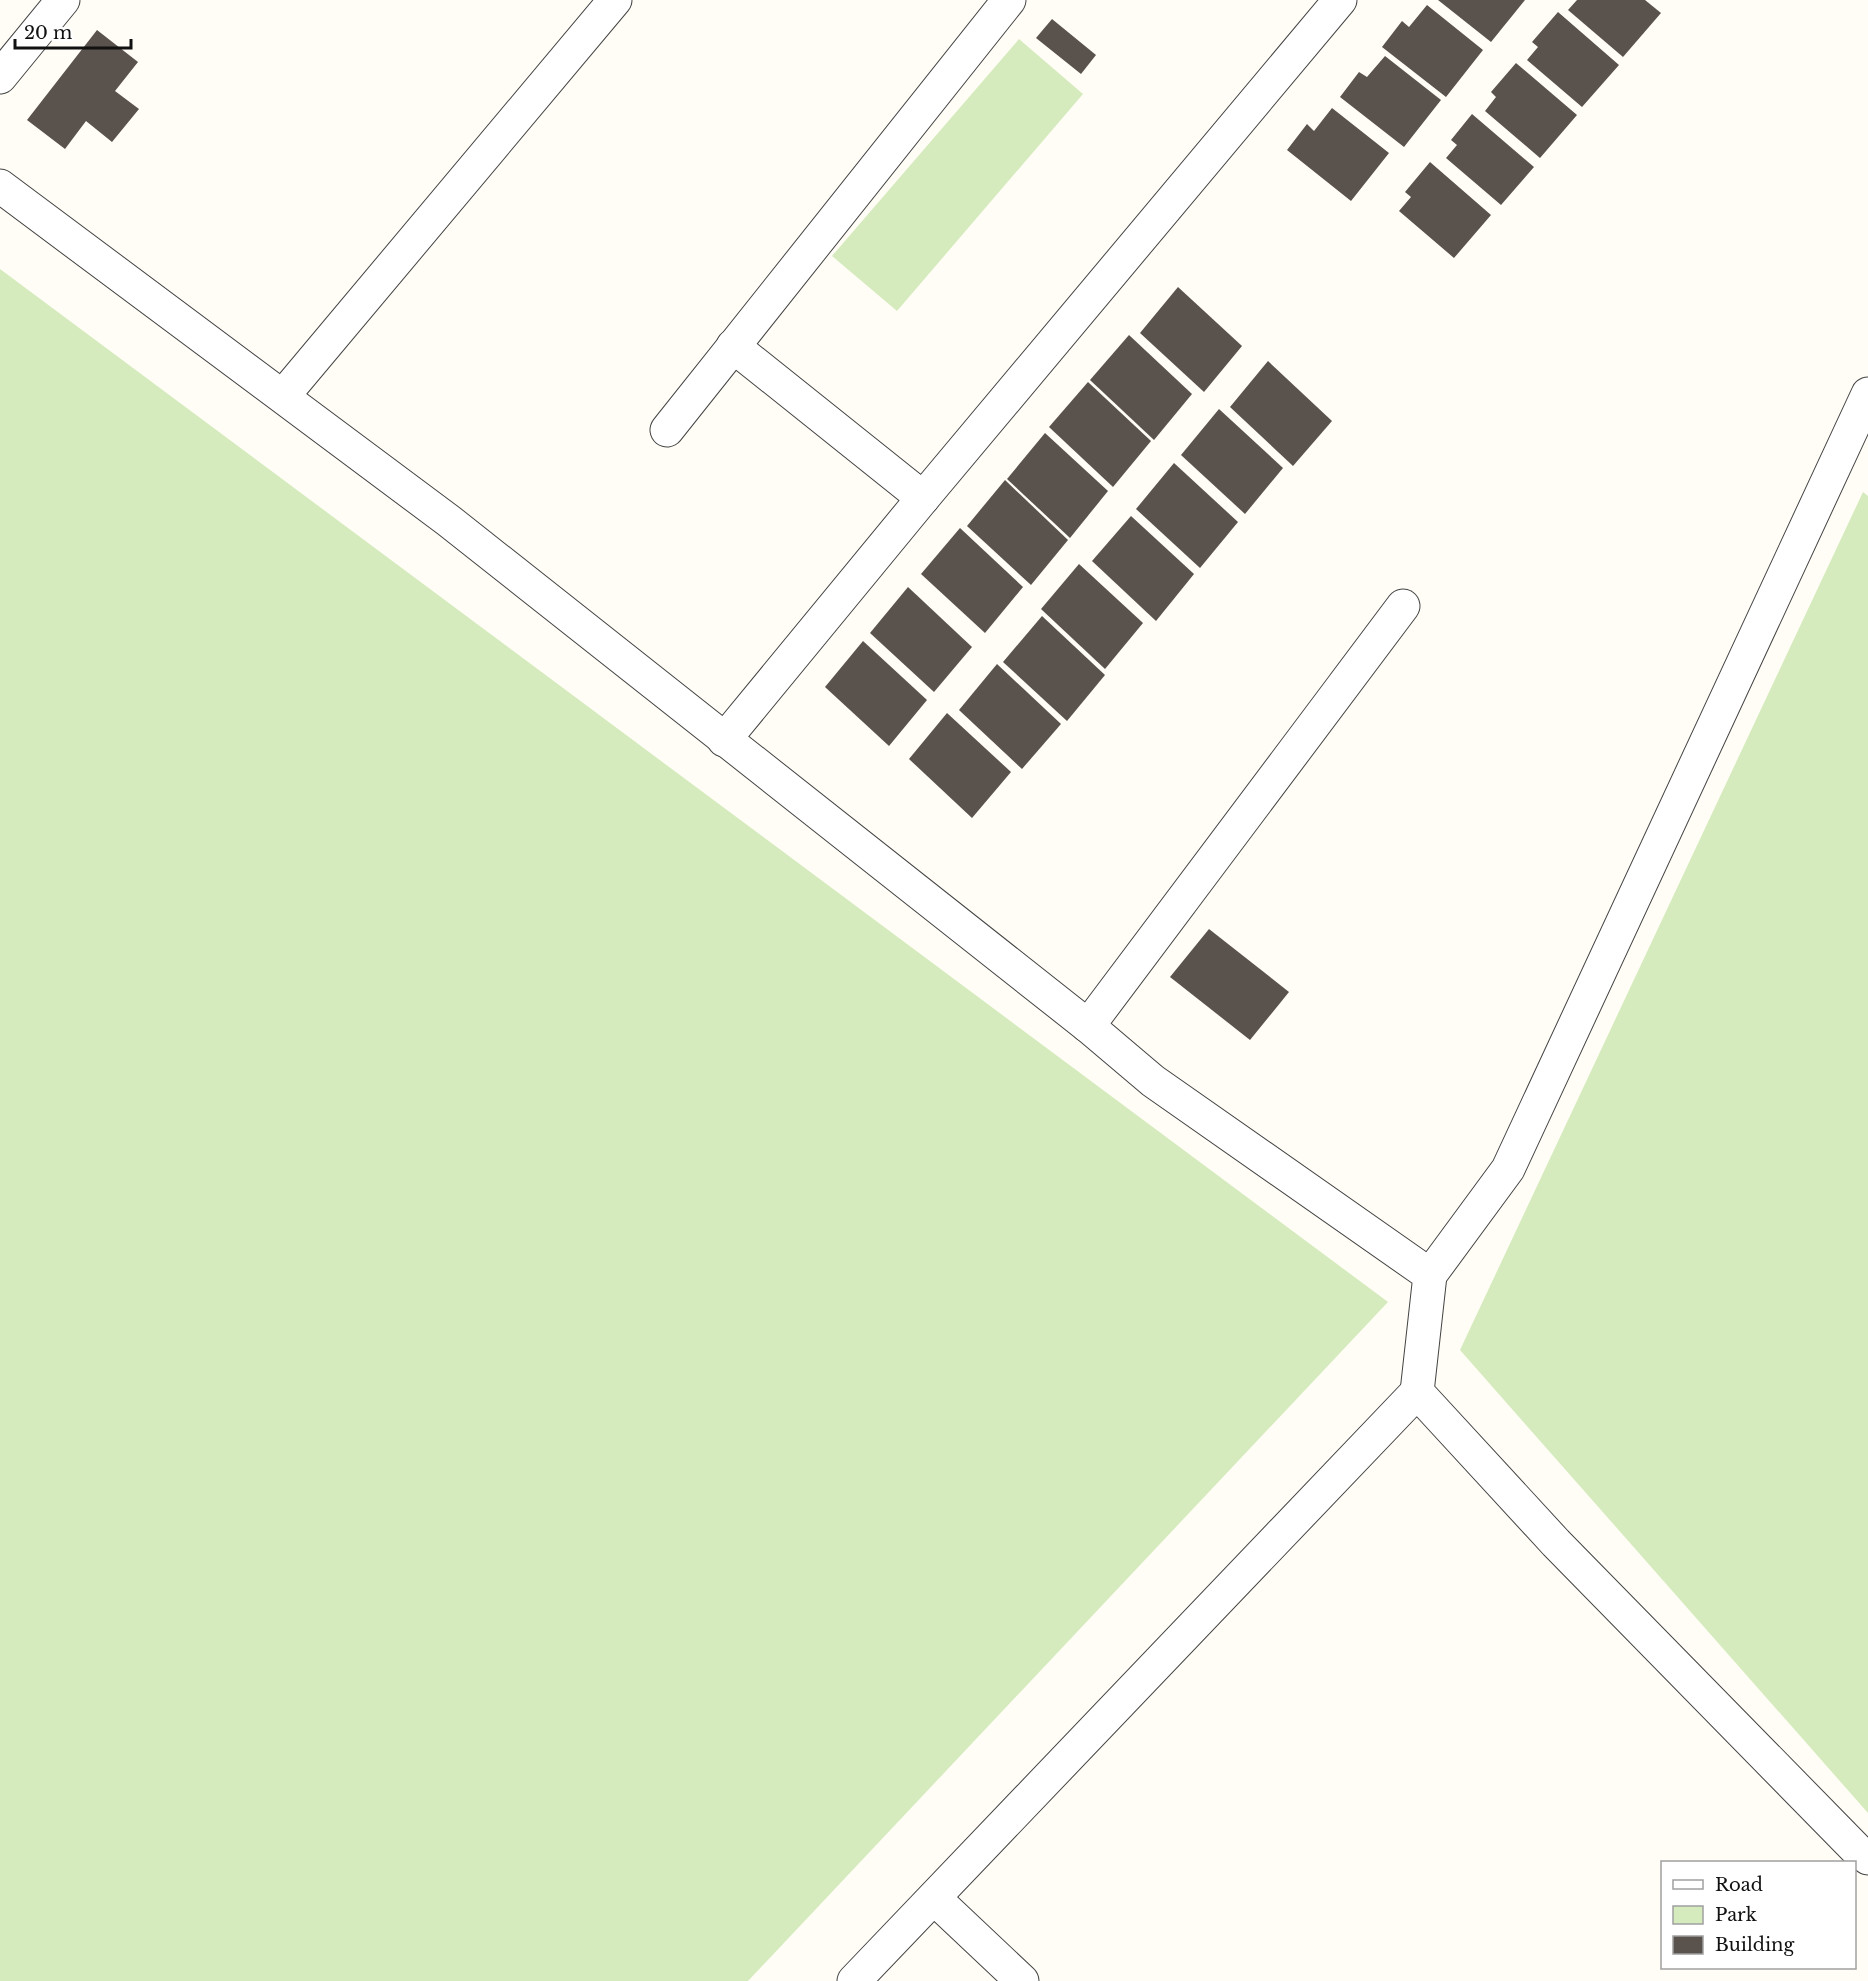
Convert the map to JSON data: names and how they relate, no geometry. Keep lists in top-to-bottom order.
{
  "legend": ["Road", "Park", "Building"],
  "scale_bar": "20 m"
}
